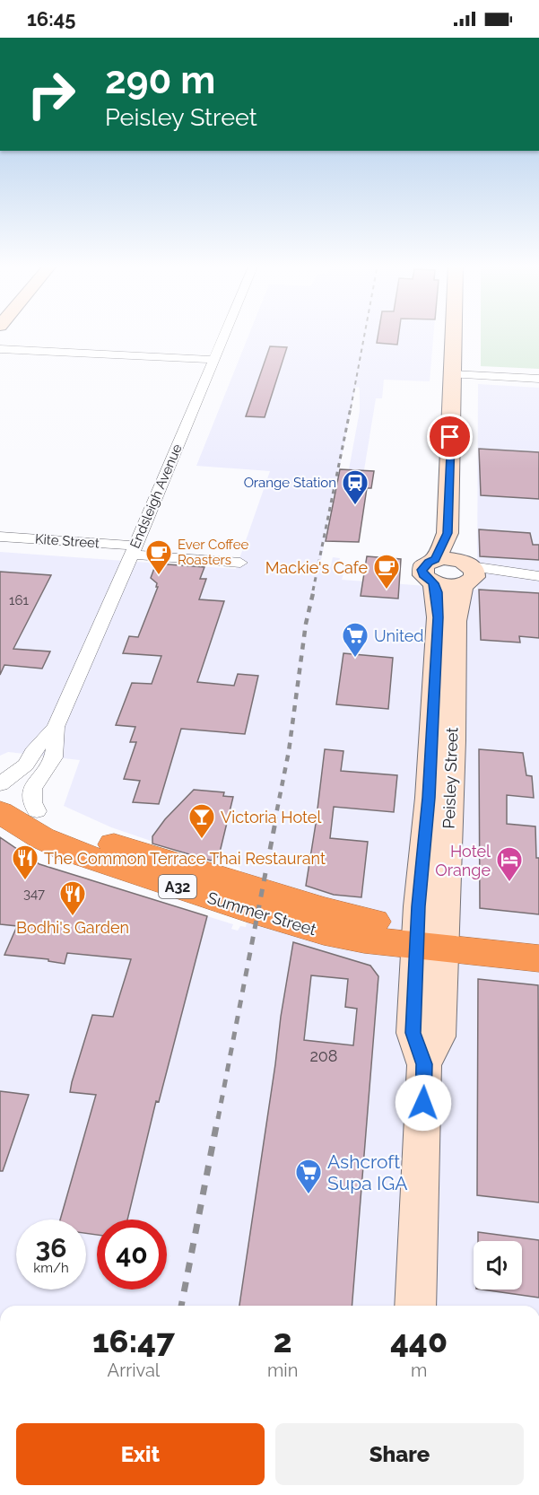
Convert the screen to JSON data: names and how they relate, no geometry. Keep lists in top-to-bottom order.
{
  "streets": {
    "highway": ["A32", "Summer Street"],
    "main road": ["Peisley Street"],
    "street": ["Endsleigh Avenue", "Kite Street"]
  },
  "crossings": [
    ["Endsleigh Avenue", "Kite Street"],
    ["Endsleigh Avenue", "Summer Street"],
    ["Peisley Street", "Summer Street"]
  ],
  "places": {
    "station": ["Orange Station"],
    "cafe": ["Ever Coffee Roasters", "Mackie's Cafe"],
    "supermarket": ["United", "Ashcroft Supa IGA"],
    "bar": ["Victoria Hotel"],
    "restaurant": ["The Common Terrace Thai Restaurant", "Bodhi's Garden"],
    "hotel": ["Hotel Orange"]
  },
  "house_numbers": ["161", "347", "208"],
  "page": {
    "status": "16:45",
    "turn": ["290 m", "Peisley Street"],
    "speed": "36 km/h",
    "limit": "40",
    "eta": [
      "16:47",
      "Arrival",
      "2",
      "min",
      "440",
      "m"
    ],
    "buttons": ["Exit", "Share"]
  }
}
